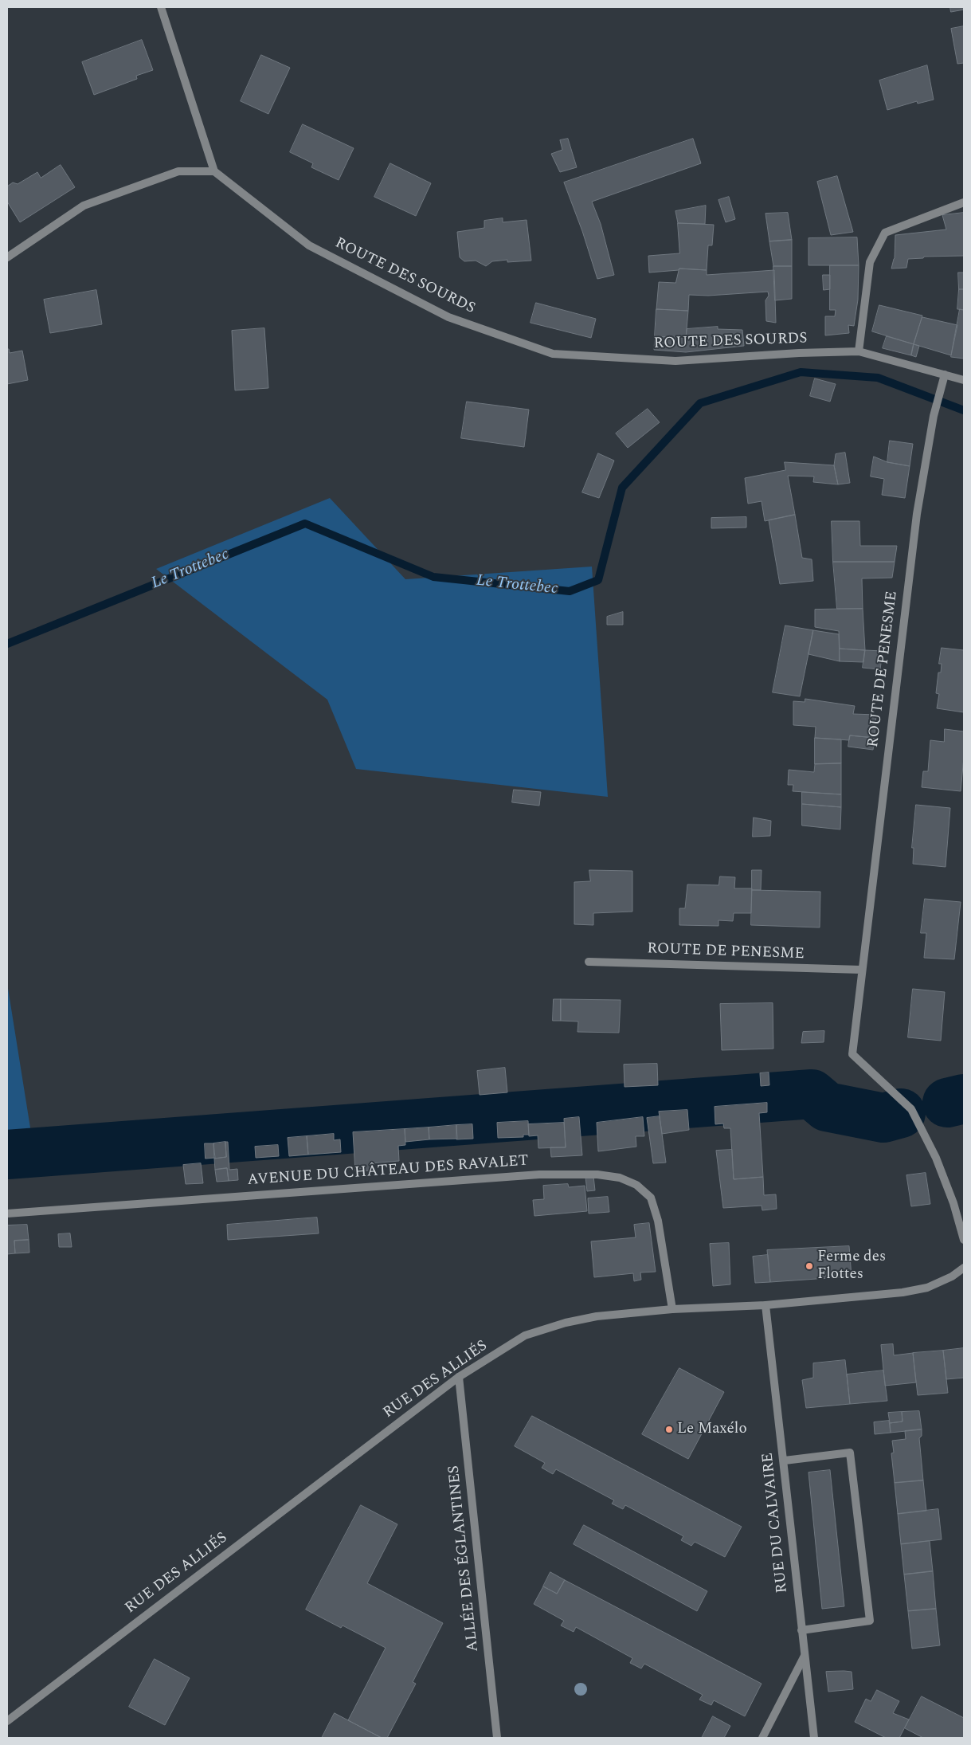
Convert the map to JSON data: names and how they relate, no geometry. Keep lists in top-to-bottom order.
{
  "streets": {
    "street": [
      "ROUTE DES SOURDS",
      "ROUTE DE PENESME",
      "AVENUE DU CHÂTEAU DES RAVALET",
      "RUE DES ALLIÉS",
      "RUE DU CALVAIRE",
      "ALLÉE DES ÉGLANTINES"
    ]
  },
  "crossings": [
    ["ROUTE DES SOURDS", "ROUTE DE PENESME"],
    ["AVENUE DU CHÂTEAU DES RAVALET", "RUE DES ALLIÉS"],
    ["RUE DES ALLIÉS", "RUE DU CALVAIRE"],
    ["RUE DES ALLIÉS", "ALLÉE DES ÉGLANTINES"]
  ],
  "water": ["Le Trottebec"],
  "places": ["Ferme des Flottes", "Le Maxélo"]
}
